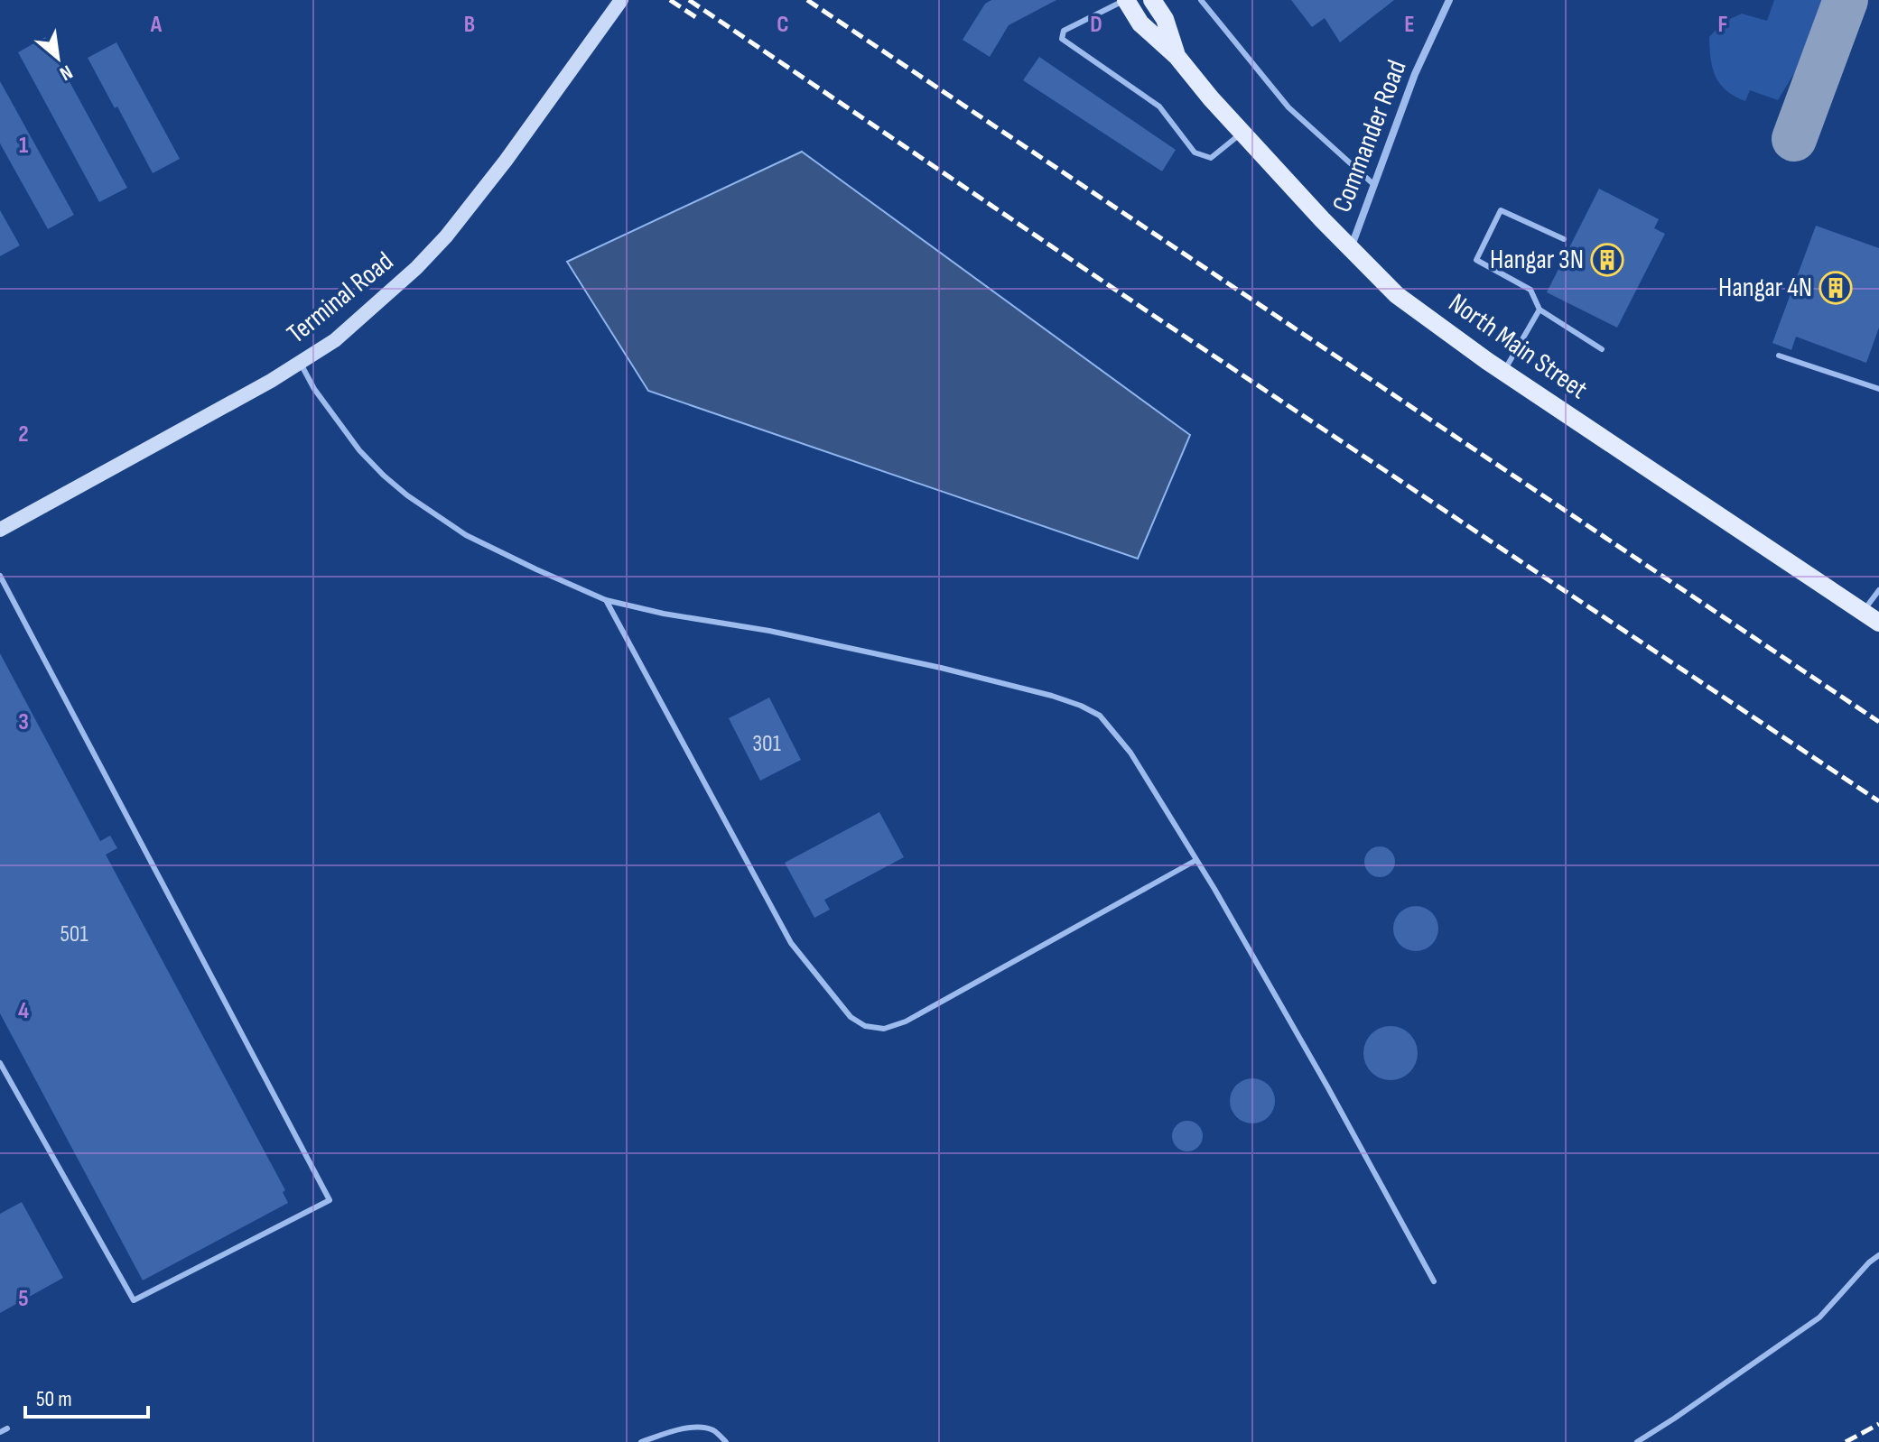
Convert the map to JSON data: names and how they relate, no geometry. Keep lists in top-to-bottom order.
{
  "streets": {
    "main road": ["Terminal Road", "North Main Street"],
    "street": ["Commander Road"]
  },
  "crossings": [
    ["Commander Road", "North Main Street"]
  ],
  "places": {
    "building": ["Hangar 3N", "Hangar 4N"]
  },
  "house_numbers": ["301", "501"],
  "scale_bar": "50 m",
  "north": "bottom right",
  "grid": {
    "columns": [
      "A",
      "B",
      "C",
      "D",
      "E",
      "F"
    ],
    "rows": [
      "1",
      "2",
      "3",
      "4",
      "5"
    ]
  }
}
